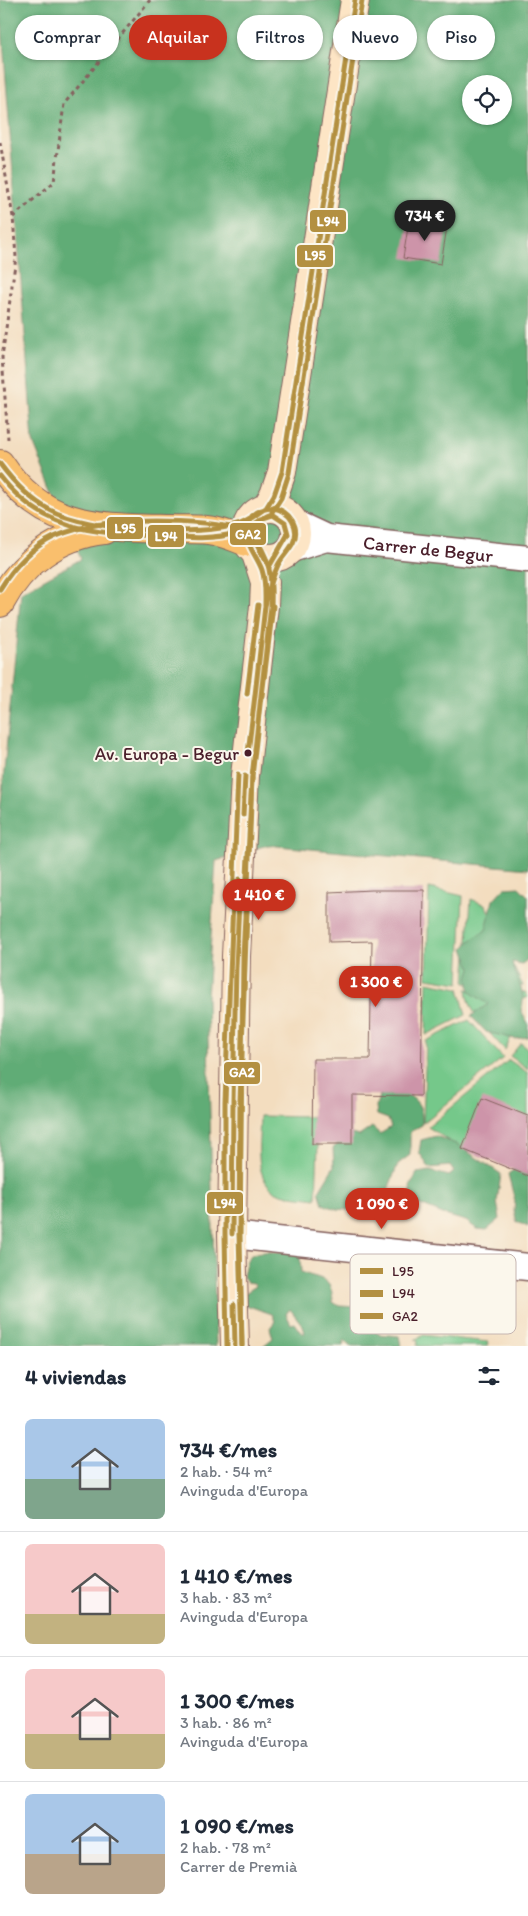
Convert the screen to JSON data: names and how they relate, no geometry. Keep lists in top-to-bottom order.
{
  "streets": {
    "street": ["Carrer de Begur"]
  },
  "places": ["Av. Europa - Begur"],
  "lines": ["transit line L95", "transit line L94", "transit line GA2"],
  "legend": ["L95", "L94", "GA2"],
  "page": {
    "chip": [
      "Comprar",
      "Alquilar",
      "Filtros",
      "Nuevo",
      "Piso"
    ],
    "price": [
      "734 €",
      "1 410 €",
      "1 300 €",
      "1 090 €"
    ],
    "heading": "4 viviendas",
    "list": [
      {
        "name": "734 €/mes",
        "note": "2 hab. · 54 m² · Avinguda d'Europa"
      },
      {
        "name": "1 410 €/mes",
        "note": "3 hab. · 83 m² · Avinguda d'Europa"
      },
      {
        "name": "1 300 €/mes",
        "note": "3 hab. · 86 m² · Avinguda d'Europa"
      },
      {
        "name": "1 090 €/mes",
        "note": "2 hab. · 78 m² · Carrer de Premià"
      }
    ]
  }
}
